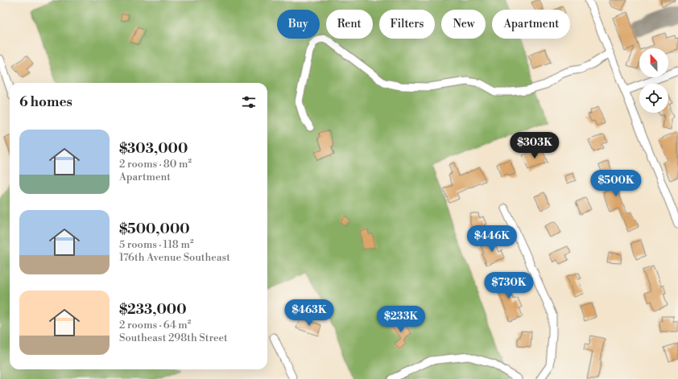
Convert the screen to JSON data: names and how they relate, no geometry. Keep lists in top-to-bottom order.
{
  "north": "top",
  "page": {
    "chip": [
      "Buy",
      "Rent",
      "Filters",
      "New",
      "Apartment"
    ],
    "heading": "6 homes",
    "list": [
      {
        "name": "$303,000",
        "note": "2 rooms · 80 m² · Apartment"
      },
      {
        "name": "$500,000",
        "note": "5 rooms · 118 m² · 176th Avenue Southeast"
      },
      {
        "name": "$233,000",
        "note": "2 rooms · 64 m² · Southeast 298th Street"
      }
    ],
    "price": [
      "$303K",
      "$500K",
      "$446K",
      "$730K",
      "$463K",
      "$233K"
    ]
  }
}
